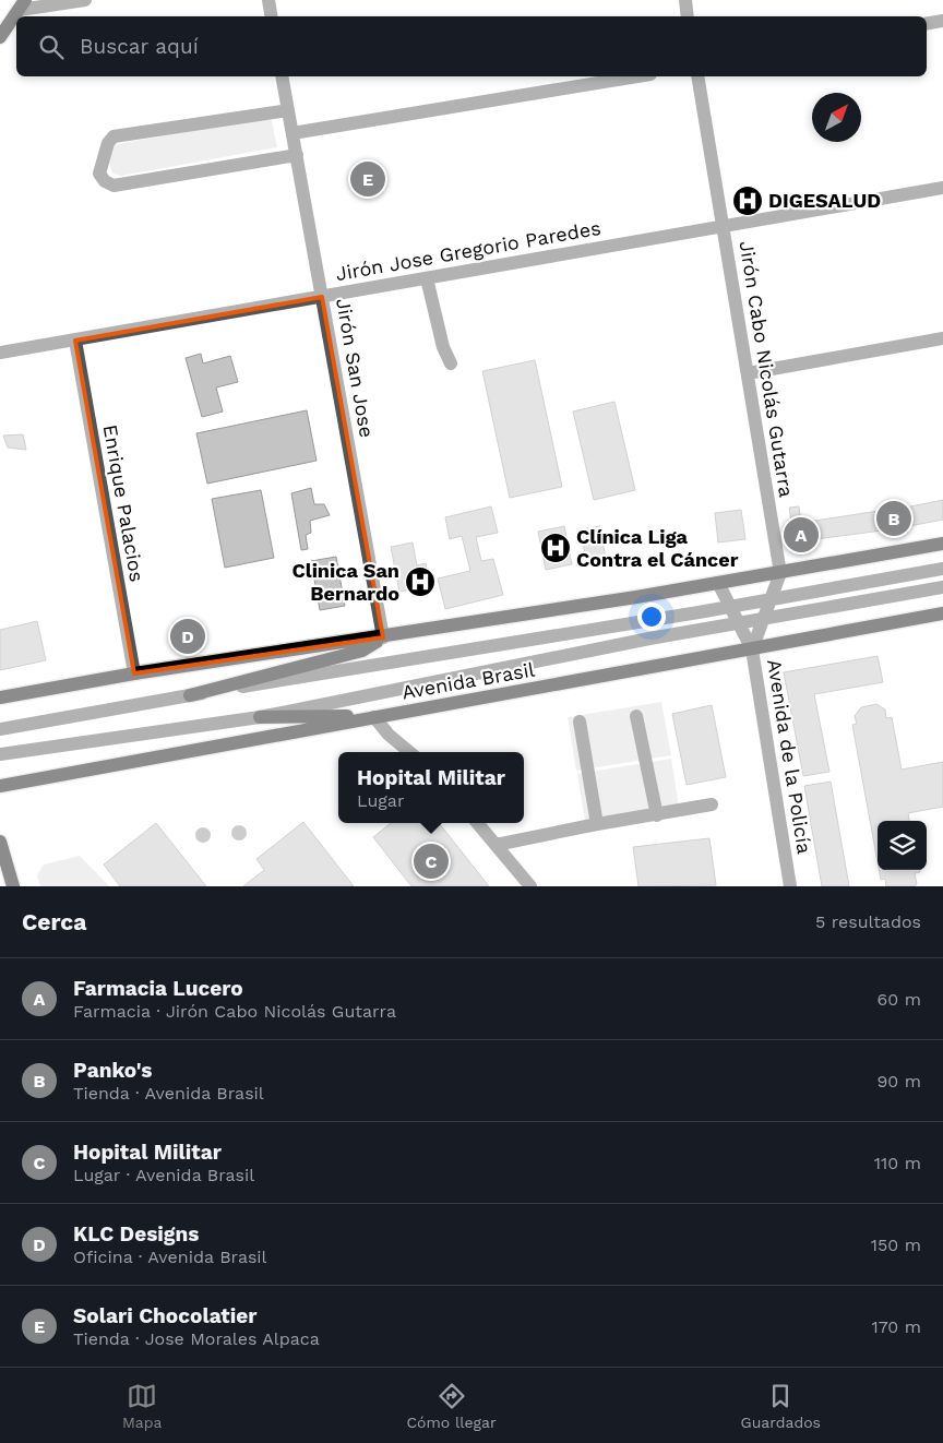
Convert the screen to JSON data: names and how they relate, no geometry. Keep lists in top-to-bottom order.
{
  "streets": {
    "main road": ["Avenida Brasil"],
    "street": [
      "Jirón Jose Gregorio Paredes",
      "Jirón San Jose",
      "Jirón Cabo Nicolás Gutarra",
      "Enrique Palacios",
      "Avenida de la Policía"
    ]
  },
  "crossings": [
    ["Jirón Jose Gregorio Paredes", "Jirón San Jose"],
    ["Jirón Jose Gregorio Paredes", "Jirón Cabo Nicolás Gutarra"],
    ["Jirón Jose Gregorio Paredes", "Enrique Palacios"],
    ["Jirón Cabo Nicolás Gutarra", "Avenida de la Policía"],
    ["Avenida Brasil", "Avenida de la Policía"]
  ],
  "places": {
    "hospital": ["DIGESALUD", "Clínica Liga Contra el Cáncer", "Clinica San Bernardo"]
  },
  "north": "top right",
  "page": {
    "search": "Buscar aquí",
    "pins": [
      "E",
      "B",
      "A",
      "D",
      "C"
    ],
    "popup": ["Hopital Militar", "Lugar"],
    "heading": ["Cerca", "5 resultados"],
    "list": [
      {
        "mark": "A",
        "name": "Farmacia Lucero",
        "note": "Farmacia · Jirón Cabo Nicolás Gutarra",
        "value": "60 m"
      },
      {
        "mark": "B",
        "name": "Panko's",
        "note": "Tienda · Avenida Brasil",
        "value": "90 m"
      },
      {
        "mark": "C",
        "name": "Hopital Militar",
        "note": "Lugar · Avenida Brasil",
        "value": "110 m"
      },
      {
        "mark": "D",
        "name": "KLC Designs",
        "note": "Oficina · Avenida Brasil",
        "value": "150 m"
      },
      {
        "mark": "E",
        "name": "Solari Chocolatier",
        "note": "Tienda · Jose Morales Alpaca",
        "value": "170 m"
      }
    ],
    "nav": ["Mapa", "Cómo llegar", "Guardados"]
  }
}
